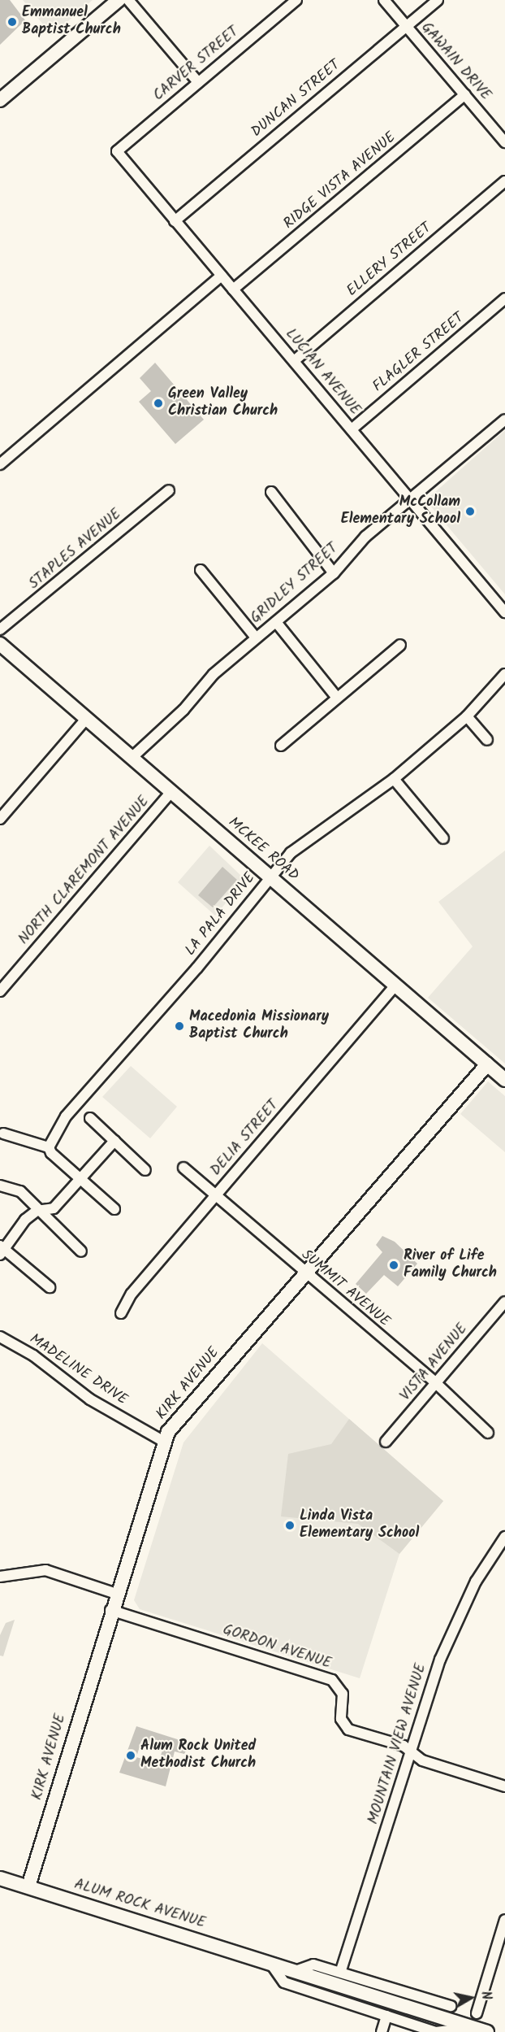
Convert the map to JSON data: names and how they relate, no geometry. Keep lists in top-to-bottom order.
{
  "streets": {
    "street": [
      "GAWAIN DRIVE",
      "CARVER STREET",
      "DUNCAN STREET",
      "RIDGE VISTA AVENUE",
      "ELLERY STREET",
      "FLAGLER STREET",
      "LUCIAN AVENUE",
      "STAPLES AVENUE",
      "GRIDLEY STREET",
      "MCKEE ROAD",
      "NORTH CLAREMONT AVENUE",
      "LA PALA DRIVE",
      "DELIA STREET",
      "SUMMIT AVENUE",
      "VISTA AVENUE",
      "MADELINE DRIVE",
      "KIRK AVENUE",
      "GORDON AVENUE",
      "MOUNTAIN VIEW AVENUE",
      "ALUM ROCK AVENUE"
    ]
  },
  "crossings": [
    ["GAWAIN DRIVE", "DUNCAN STREET"],
    ["GAWAIN DRIVE", "RIDGE VISTA AVENUE"],
    ["CARVER STREET", "LUCIAN AVENUE"],
    ["DUNCAN STREET", "LUCIAN AVENUE"],
    ["RIDGE VISTA AVENUE", "LUCIAN AVENUE"],
    ["ELLERY STREET", "LUCIAN AVENUE"],
    ["FLAGLER STREET", "LUCIAN AVENUE"],
    ["LUCIAN AVENUE", "GRIDLEY STREET"],
    ["GRIDLEY STREET", "MCKEE ROAD"],
    ["MCKEE ROAD", "NORTH CLAREMONT AVENUE"],
    ["MCKEE ROAD", "LA PALA DRIVE"],
    ["MCKEE ROAD", "DELIA STREET"],
    ["MCKEE ROAD", "KIRK AVENUE"],
    ["DELIA STREET", "SUMMIT AVENUE"],
    ["SUMMIT AVENUE", "VISTA AVENUE"],
    ["SUMMIT AVENUE", "KIRK AVENUE"],
    ["MADELINE DRIVE", "KIRK AVENUE"],
    ["KIRK AVENUE", "GORDON AVENUE"],
    ["KIRK AVENUE", "ALUM ROCK AVENUE"],
    ["GORDON AVENUE", "MOUNTAIN VIEW AVENUE"]
  ],
  "places": [
    "Emmanuel Baptist Church",
    "Green Valley Christian Church",
    "McCollam Elementary School",
    "Macedonia Missionary Baptist Church",
    "River of Life Family Church",
    "Linda Vista Elementary School",
    "Alum Rock United Methodist Church"
  ],
  "north": "right"
}
